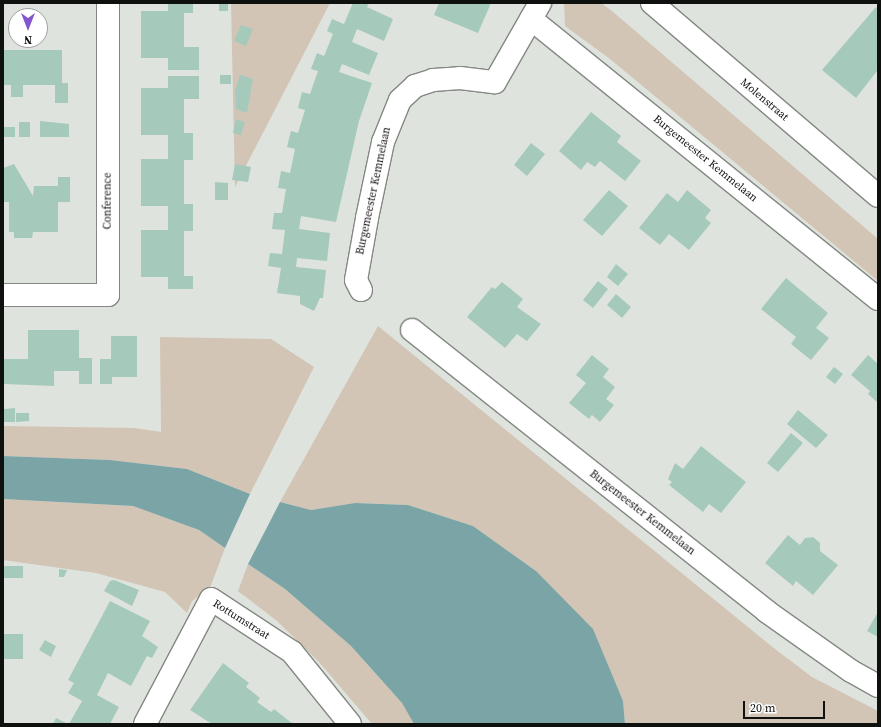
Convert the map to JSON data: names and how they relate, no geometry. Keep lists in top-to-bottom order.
{
  "streets": {
    "street": [
      "Molenstraat",
      "Burgemeester Kemmelaan",
      "Conference",
      "Rottumstraat"
    ]
  },
  "scale_bar": "20 m",
  "north": "bottom"
}
